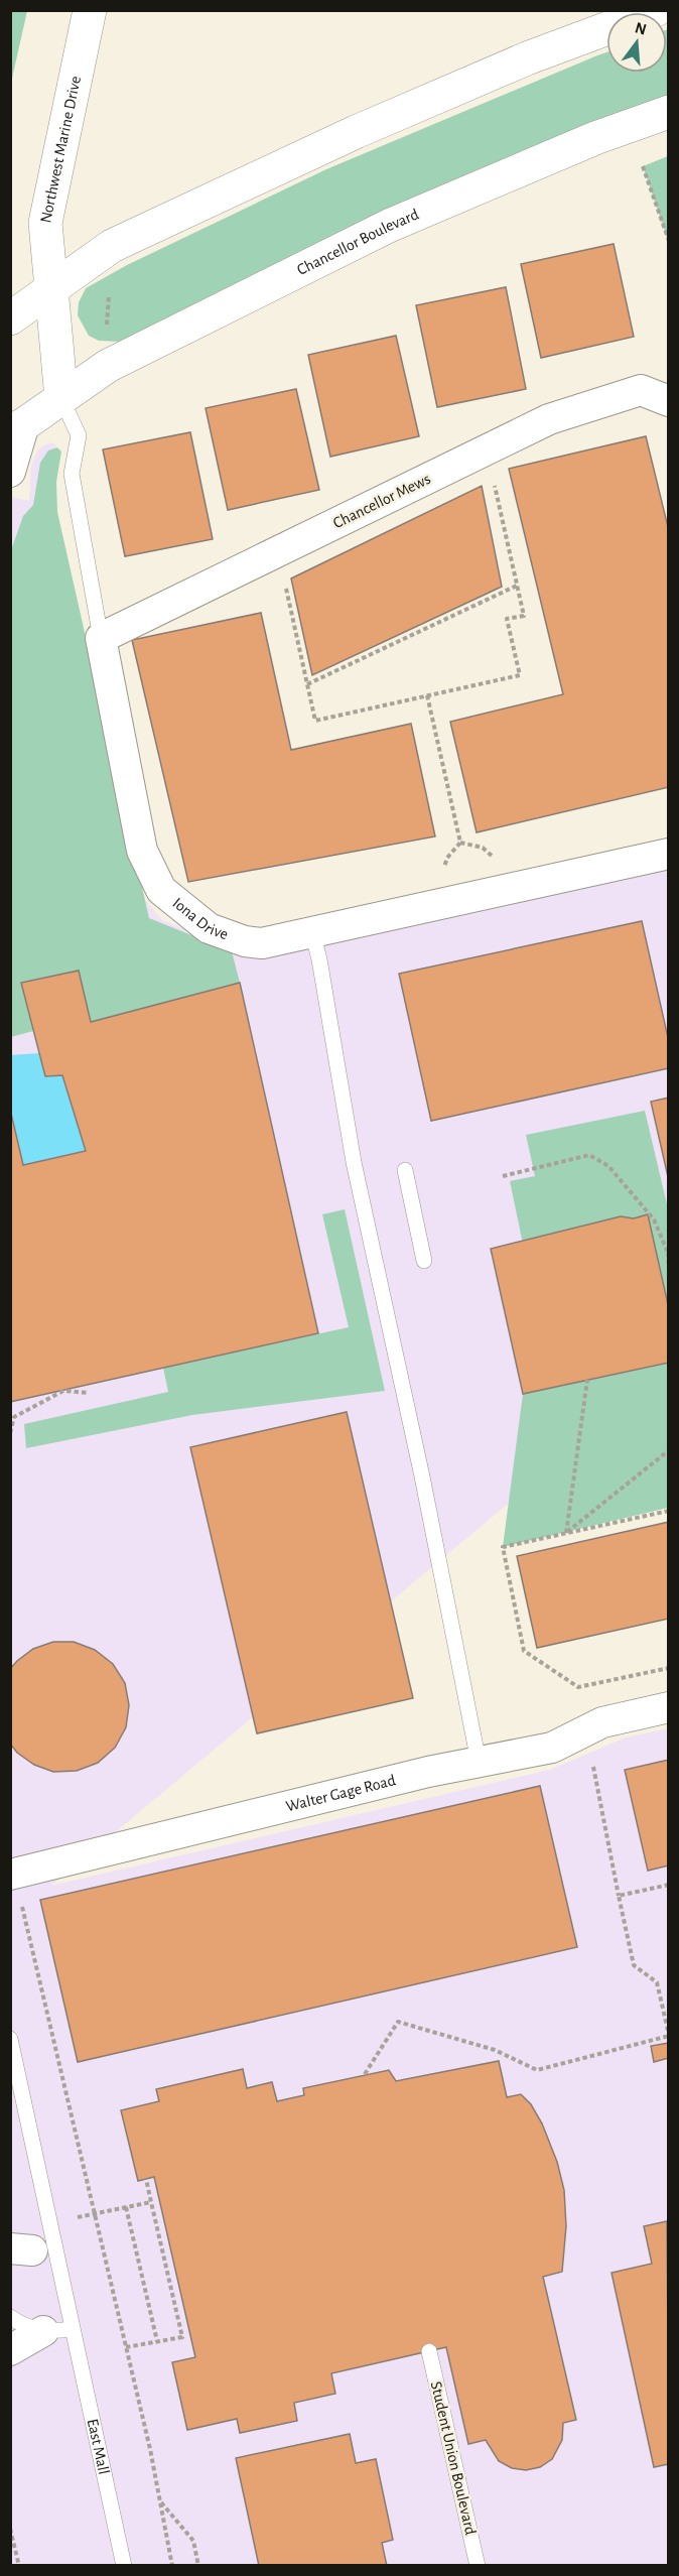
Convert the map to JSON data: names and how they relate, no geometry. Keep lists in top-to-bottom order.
{
  "streets": {
    "street": [
      "Northwest Marine Drive",
      "Chancellor Boulevard",
      "Chancellor Mews",
      "Iona Drive",
      "Walter Gage Road"
    ],
    "lane": ["East Mall", "Student Union Boulevard"]
  },
  "crossings": [
    ["Northwest Marine Drive", "Chancellor Boulevard"],
    ["Northwest Marine Drive", "Iona Drive"],
    ["Chancellor Boulevard", "Iona Drive"],
    ["Chancellor Mews", "Iona Drive"]
  ],
  "north": "top"
}
